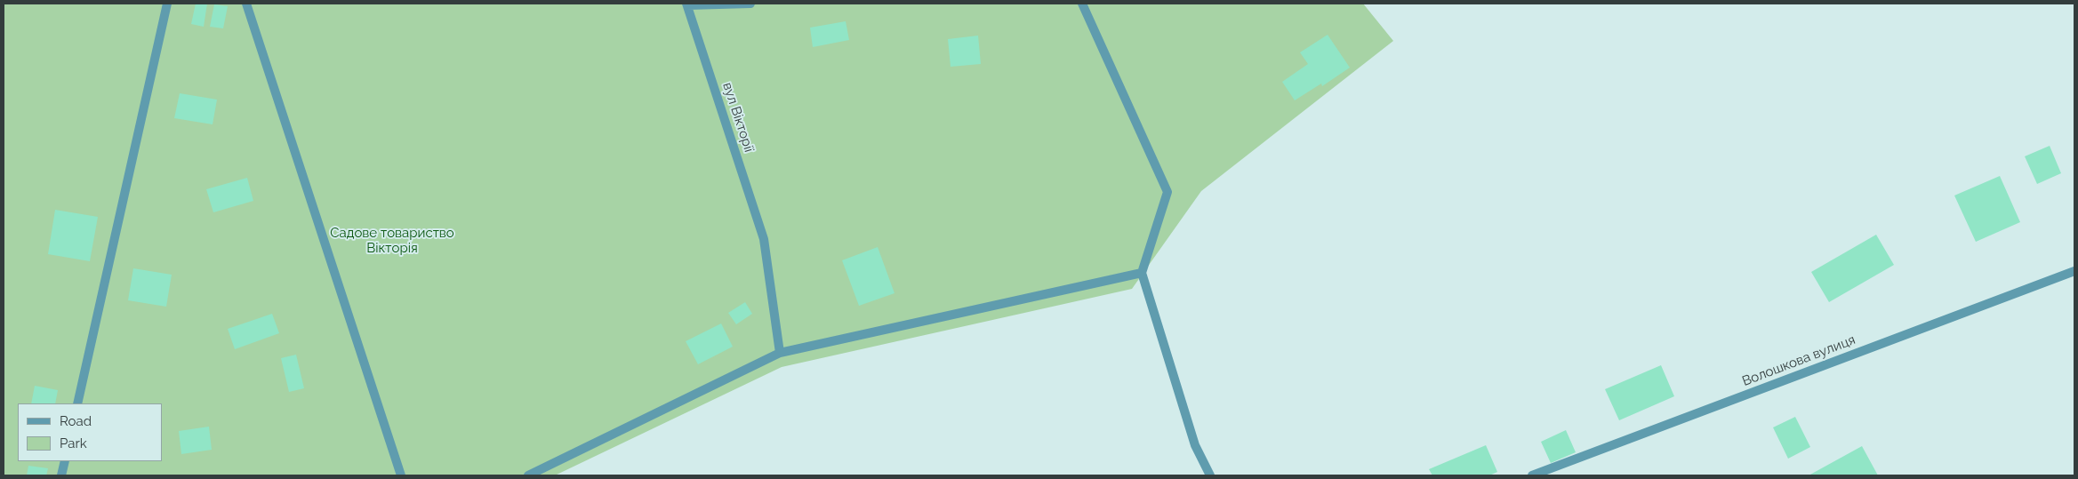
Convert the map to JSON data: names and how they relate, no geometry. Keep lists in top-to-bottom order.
{
  "streets": {
    "street": ["вул Вікторії", "Волошкова вулиця"]
  },
  "parks": ["Садове товариство Вікторія"],
  "legend": ["Road", "Park"]
}
